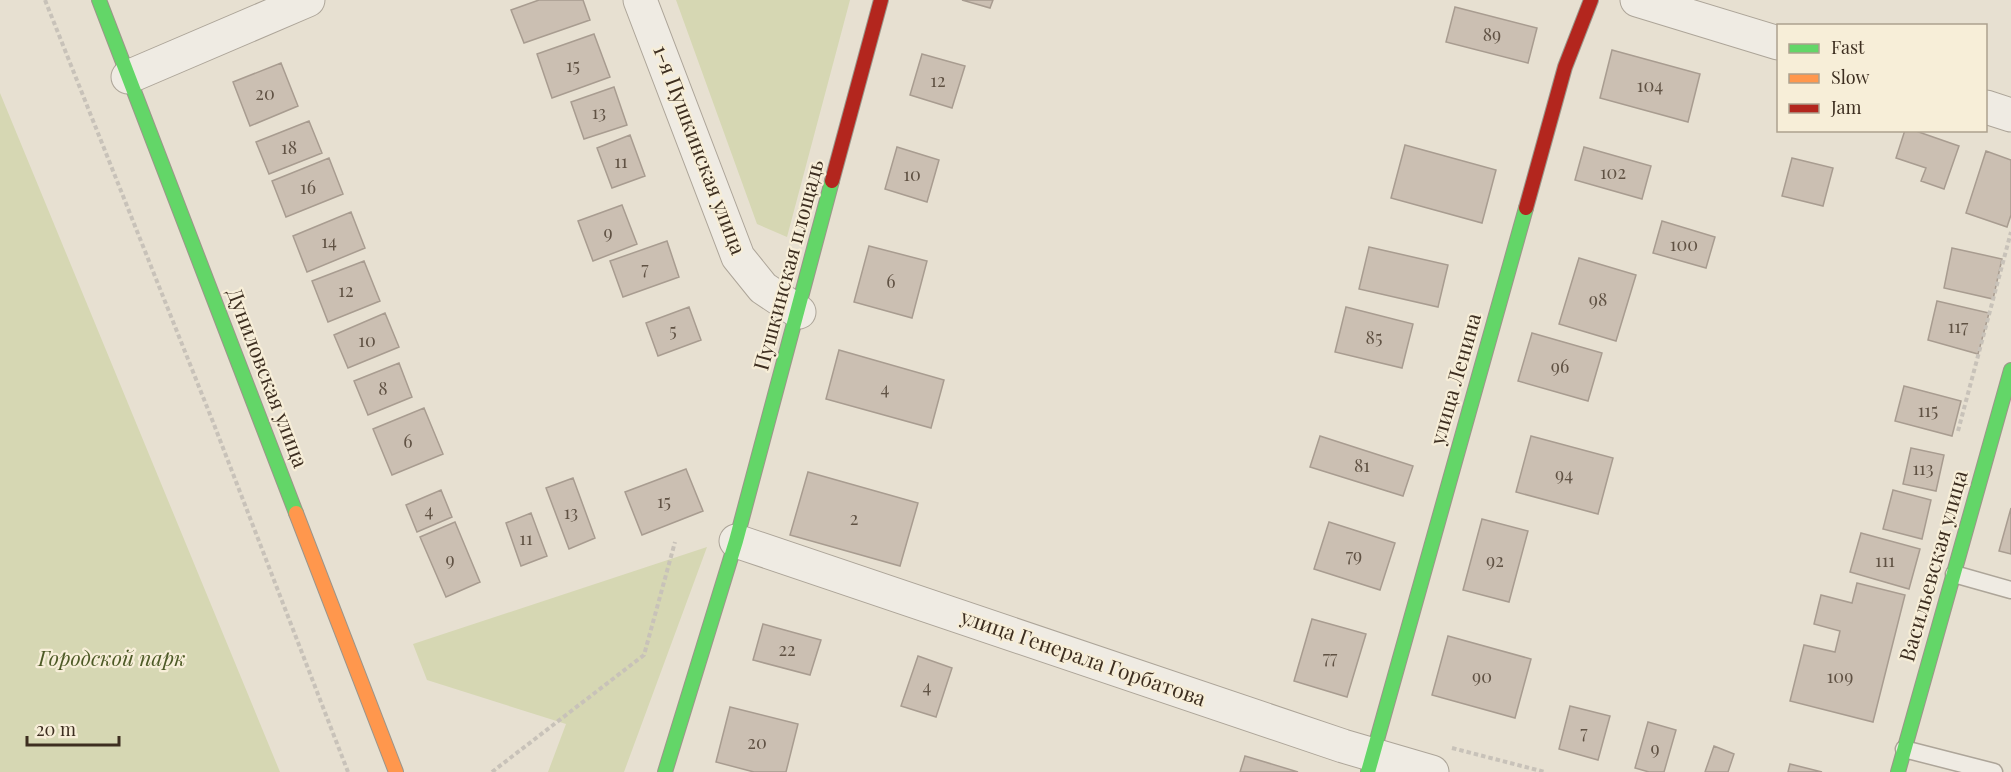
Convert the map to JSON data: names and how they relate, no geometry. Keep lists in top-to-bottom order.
{
  "streets": {
    "main road": [
      "Пушкинская площадь",
      "Дуниловская улица",
      "улица Ленина",
      "Васильевская улица"
    ],
    "street": ["1-я Пушкинская улица", "улица Генерала Горбатова"]
  },
  "crossings": [
    ["1-я Пушкинская улица", "Пушкинская площадь"],
    ["Пушкинская площадь", "улица Генерала Горбатова"],
    ["улица Ленина", "улица Генерала Горбатова"]
  ],
  "parks": ["Городской парк"],
  "house_numbers": [
    "89",
    "15",
    "12",
    "104",
    "20",
    "13",
    "18",
    "11",
    "102",
    "10",
    "16",
    "9",
    "14",
    "100",
    "7",
    "6",
    "12",
    "98",
    "117",
    "5",
    "85",
    "10",
    "96",
    "8",
    "4",
    "115",
    "6",
    "81",
    "113",
    "94",
    "15",
    "4",
    "13",
    "2",
    "11",
    "79",
    "9",
    "92",
    "111",
    "22",
    "77",
    "90",
    "109",
    "4",
    "7",
    "20",
    "9"
  ],
  "legend": ["Fast", "Slow", "Jam"],
  "scale_bar": "20 m"
}
